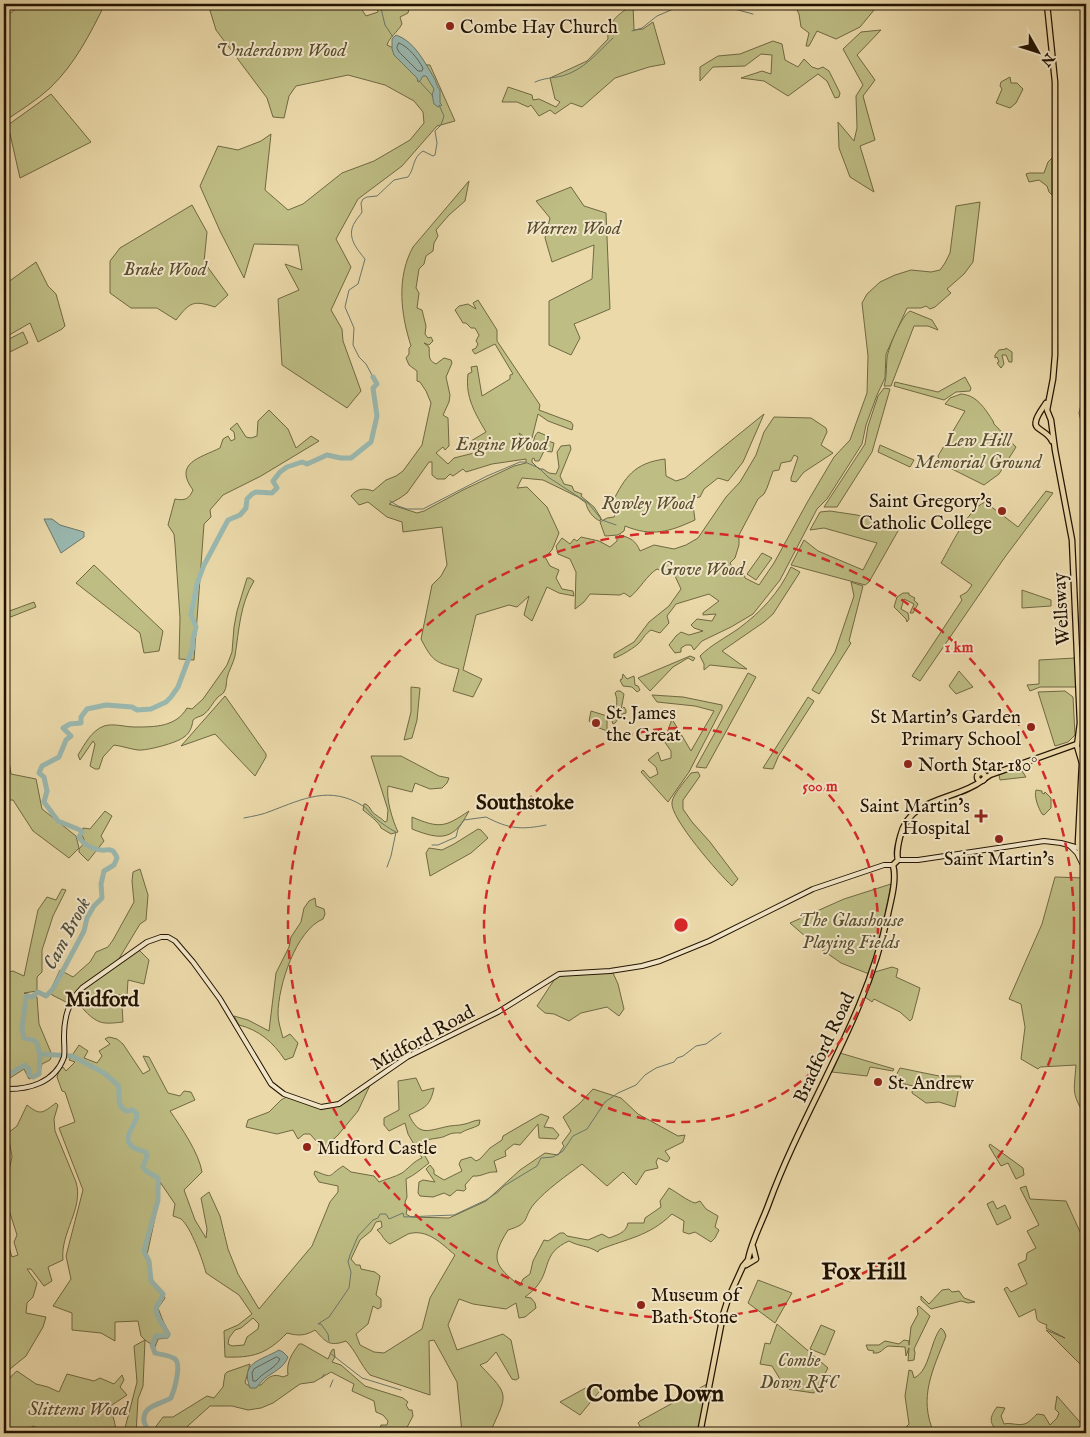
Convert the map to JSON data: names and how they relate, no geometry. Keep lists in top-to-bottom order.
{
  "streets": {
    "main road": ["Wellsway", "Midford Road", "Bradford Road"]
  },
  "crossings": [
    ["Midford Road", "Bradford Road"]
  ],
  "districts": [
    "Southstoke",
    "Midford",
    "Fox Hill",
    "Combe Down"
  ],
  "water": ["Cam Brook"],
  "parks": [
    "Underdown Wood",
    "Warren Wood",
    "Brake Wood",
    "Lew Hill Memorial Ground",
    "Engine Wood",
    "Rowley Wood",
    "Grove Wood",
    "The Glasshouse Playing Fields",
    "Combe Down RFC",
    "Slittems Wood"
  ],
  "places": {
    "other": [
      "Combe Hay Church",
      "Saint Gregory's Catholic College",
      "St. James the Great",
      "St Martin's Garden Primary School",
      "North Star 180°",
      "Saint Martin's",
      "St. Andrew",
      "Midford Castle",
      "Museum of Bath Stone"
    ],
    "health": ["Saint Martin's Hospital"]
  },
  "north": "bottom right",
  "rings": ["1 km", "500 m"]
}
